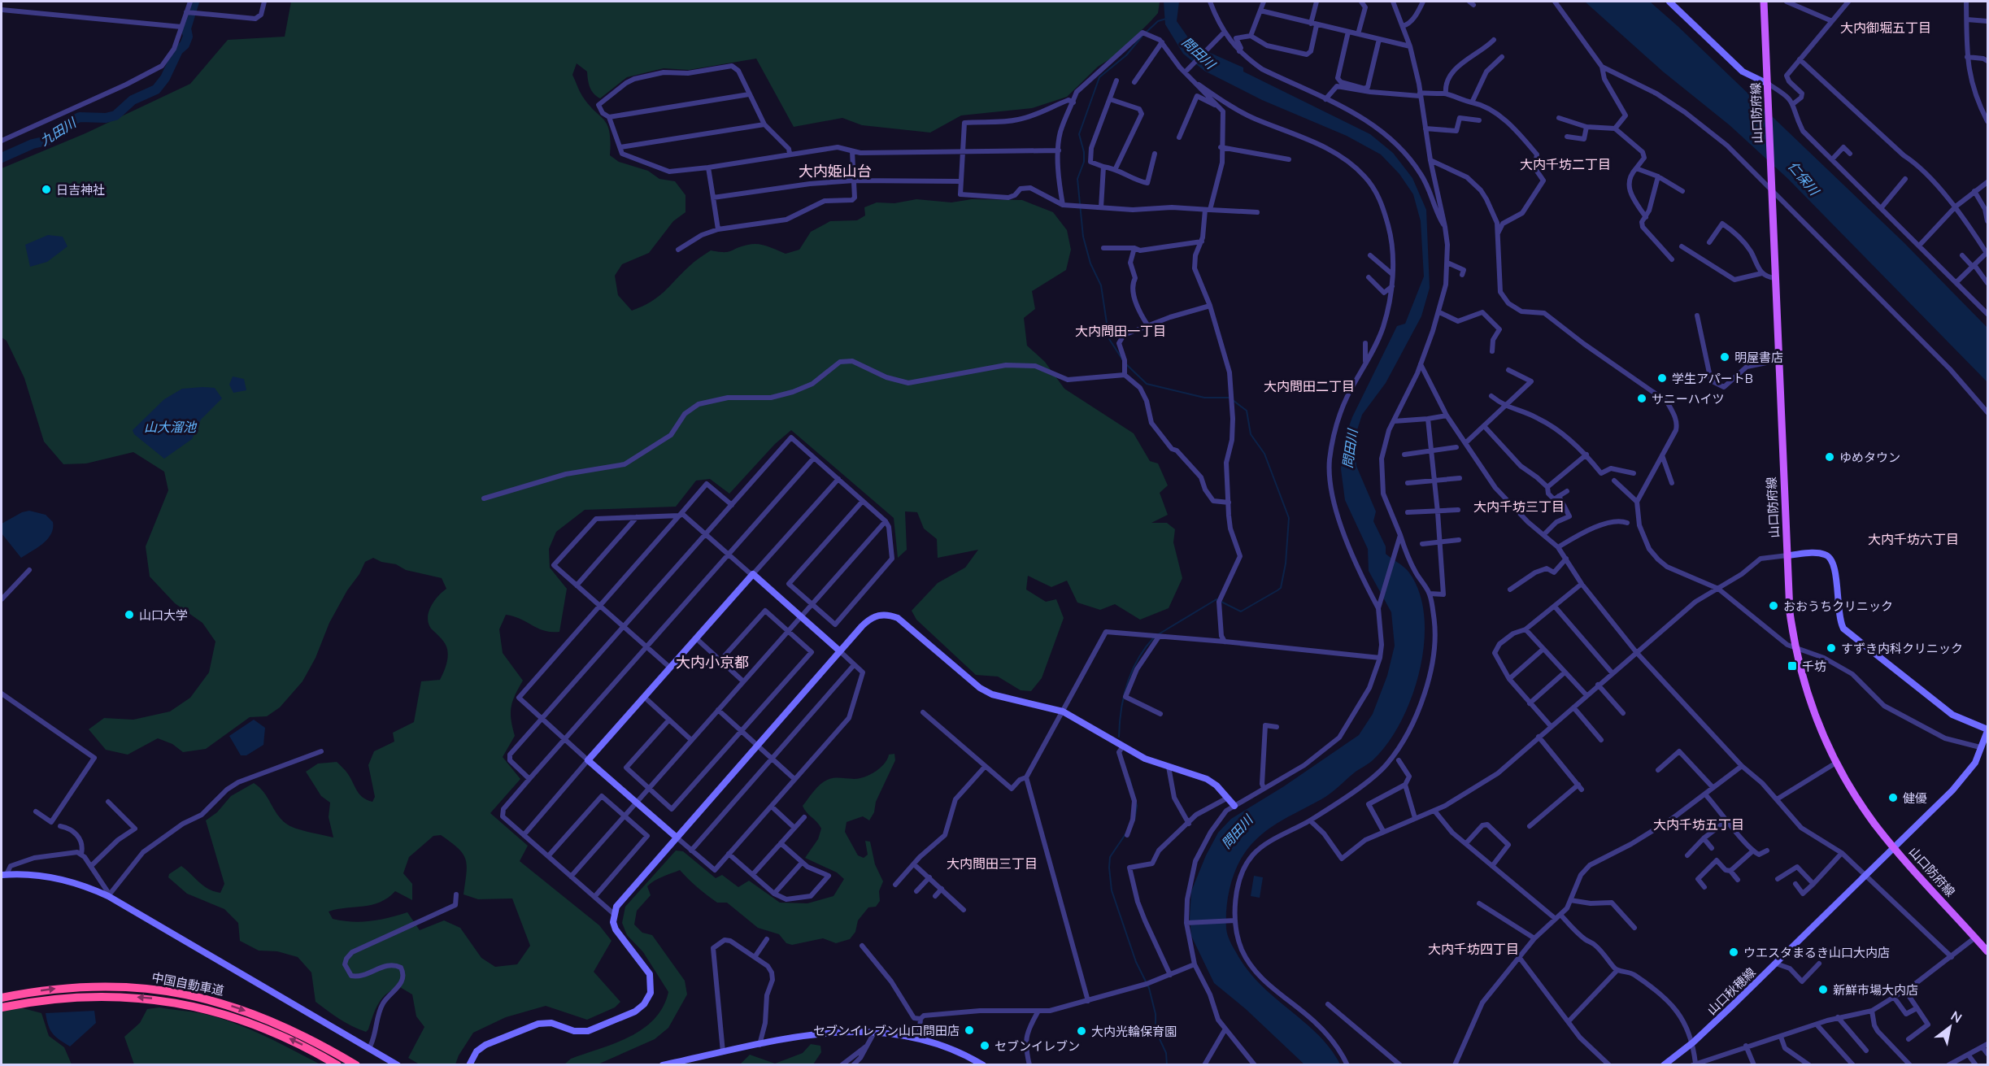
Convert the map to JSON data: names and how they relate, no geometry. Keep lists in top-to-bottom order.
{
  "streets": {
    "highway": ["中国自動車道"],
    "main road": ["山口防府線"],
    "street": ["山口秋穂線"]
  },
  "crossings": [
    ["山口防府線", "山口秋穂線"]
  ],
  "districts": [
    "大内御堀五丁目",
    "大内千坊二丁目",
    "大内姫山台",
    "大内問田一丁目",
    "大内問田二丁目",
    "大内千坊三丁目",
    "大内千坊六丁目",
    "大内小京都",
    "大内千坊五丁目",
    "大内問田三丁目",
    "大内千坊四丁目"
  ],
  "water": [
    "問田川",
    "九田川",
    "仁保川",
    "山大溜池"
  ],
  "places": {
    "other": [
      "日吉神社",
      "明屋書店",
      "学生アパートB",
      "サニーハイツ",
      "ゆめタウン",
      "おおうちクリニック",
      "山口大学",
      "すずき内科クリニック",
      "健優",
      "ウエスタまるき山口大内店",
      "新鮮市場大内店",
      "セブンイレブン山口問田店",
      "大内光輪保育園",
      "セブンイレブン"
    ],
    "transit": ["千坊"]
  },
  "north": "top right"
}
